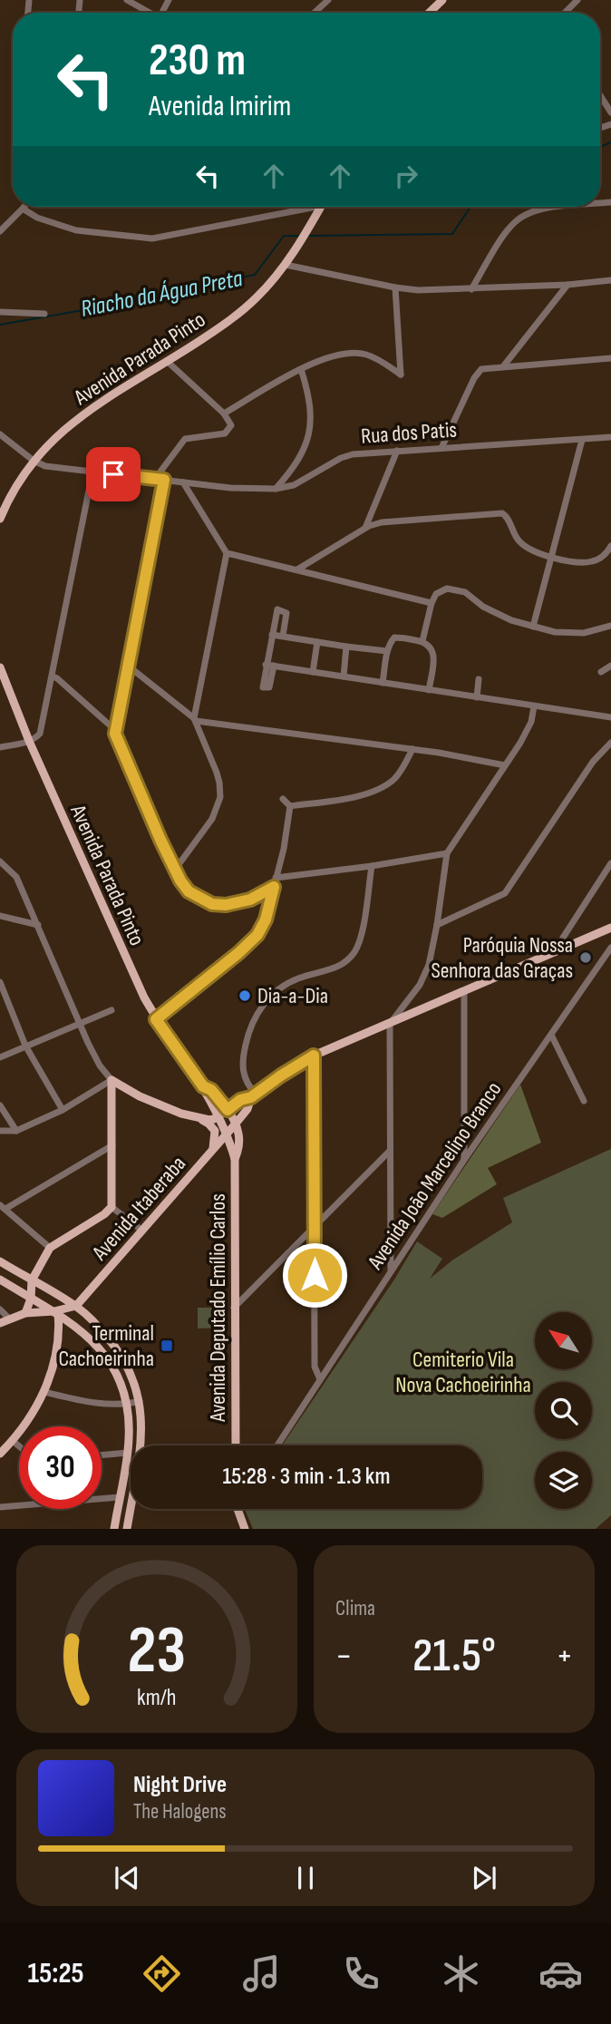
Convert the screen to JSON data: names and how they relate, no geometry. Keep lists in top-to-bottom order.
{
  "streets": {
    "main road": ["Avenida Parada Pinto", "Avenida Itaberaba", "Avenida Deputado Emílio Carlos"],
    "street": ["Rua dos Patis", "Avenida João Marcelino Branco"]
  },
  "crossings": [
    ["Avenida Parada Pinto", "Rua dos Patis"],
    ["Avenida Parada Pinto", "Avenida Itaberaba"],
    ["Avenida Parada Pinto", "Avenida Deputado Emílio Carlos"],
    ["Avenida Itaberaba", "Avenida Deputado Emílio Carlos"]
  ],
  "water": ["Riacho da Água Preta"],
  "parks": ["Cemiterio Vila Nova Cachoeirinha"],
  "places": {
    "other": ["Paróquia Nossa Senhora das Graças", "Dia-a-Dia"],
    "transit": ["Terminal Cachoeirinha"]
  },
  "north": "top left",
  "page": {
    "turn": ["230 m", "Avenida Imirim"],
    "limit": "30",
    "trip": "15:28 · 3 min · 1.3 km",
    "tile": "Clima",
    "heat": ["−", "21.5°", "+"],
    "song": ["Night Drive", "The Halogens"],
    "tabs": "15:25",
    "gauge": ["23", "km/h"]
  }
}
